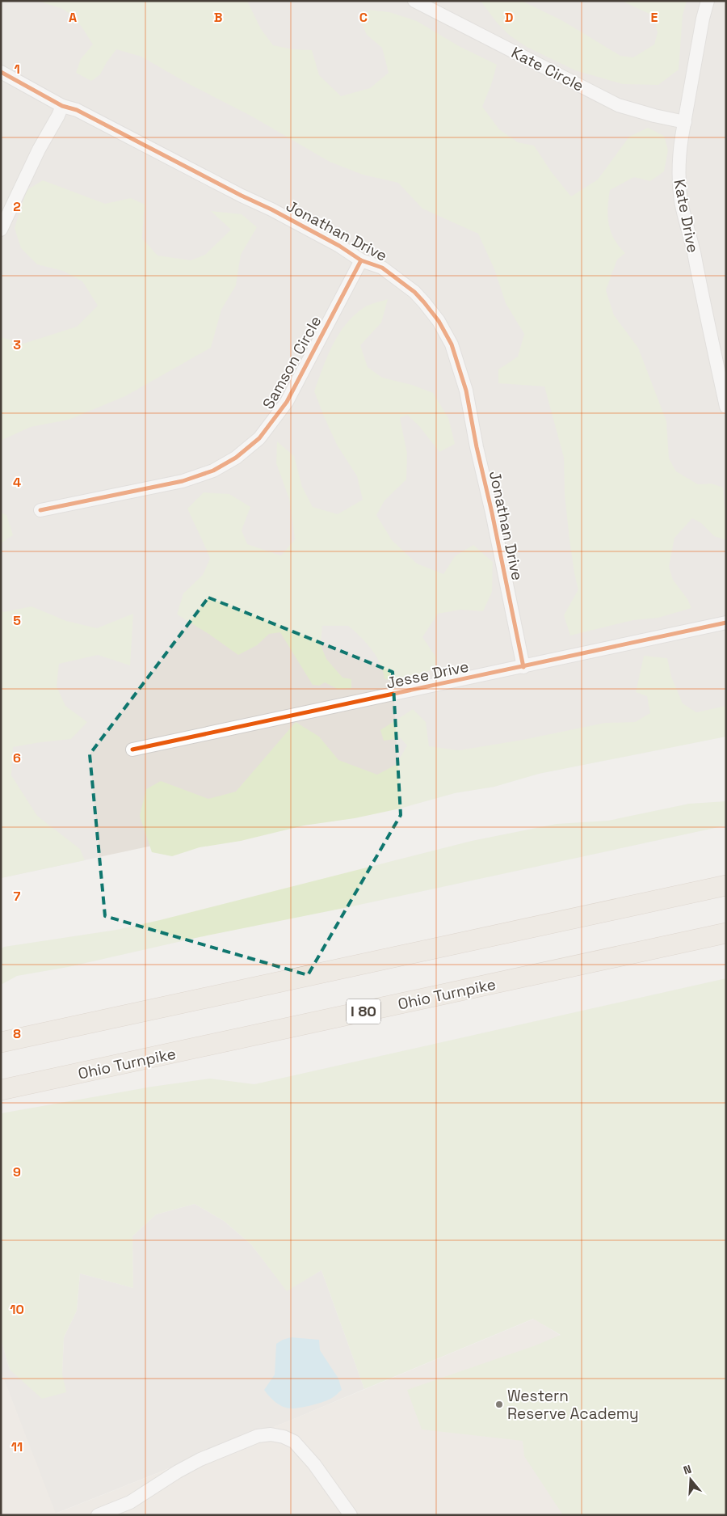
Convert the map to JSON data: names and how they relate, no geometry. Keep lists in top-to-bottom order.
{
  "streets": {
    "highway": ["Ohio Turnpike", "I 80"],
    "street": [
      "Kate Circle",
      "Kate Drive",
      "Jonathan Drive",
      "Samson Circle",
      "Jesse Drive"
    ]
  },
  "crossings": [
    ["Kate Circle", "Kate Drive"],
    ["Jonathan Drive", "Samson Circle"],
    ["Jonathan Drive", "Jesse Drive"]
  ],
  "places": ["Western Reserve Academy"],
  "north": "top",
  "grid": {
    "columns": [
      "A",
      "B",
      "C",
      "D",
      "E"
    ],
    "rows": [
      "1",
      "2",
      "3",
      "4",
      "5",
      "6",
      "7",
      "8",
      "9",
      "10",
      "11"
    ]
  }
}
